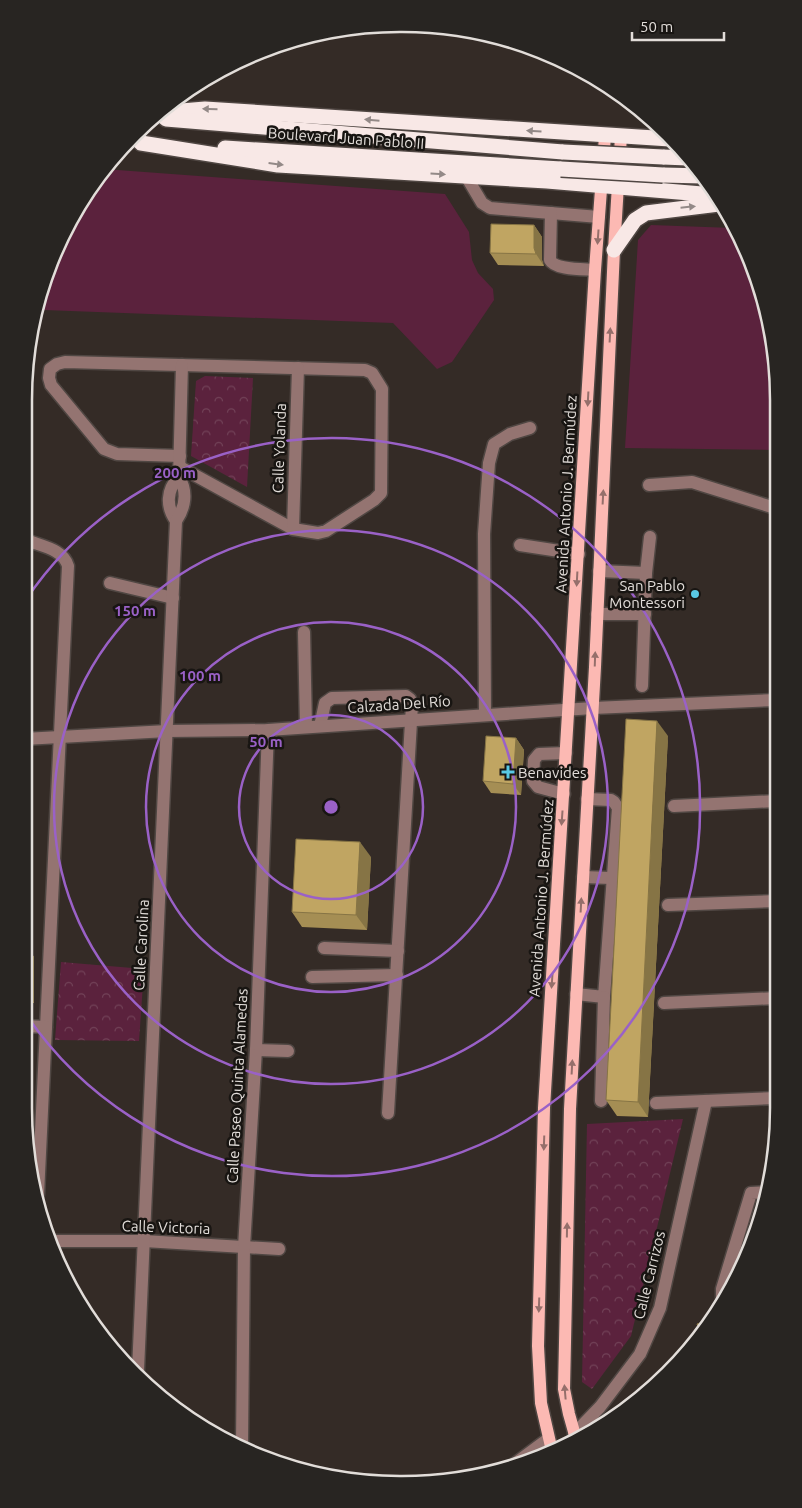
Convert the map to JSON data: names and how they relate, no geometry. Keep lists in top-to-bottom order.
{
  "streets": {
    "highway": ["Boulevard Juan Pablo II"],
    "main road": ["Avenida Antonio J. Bermúdez"],
    "street": [
      "Calle Yolanda",
      "Calzada Del Río",
      "Calle Carolina",
      "Calle Paseo Quinta Alamedas",
      "Calle Victoria",
      "Calle Carrizos"
    ]
  },
  "crossings": [
    ["Avenida Antonio J. Bermúdez", "Calzada Del Río"],
    ["Calzada Del Río", "Calle Carolina"],
    ["Calzada Del Río", "Calle Paseo Quinta Alamedas"],
    ["Calle Carolina", "Calle Victoria"],
    ["Calle Paseo Quinta Alamedas", "Calle Victoria"]
  ],
  "places": {
    "other": ["San Pablo Montessori"],
    "health": ["Benavides"]
  },
  "scale_bar": "50 m",
  "rings": [
    "200 m",
    "150 m",
    "100 m",
    "50 m"
  ]
}
